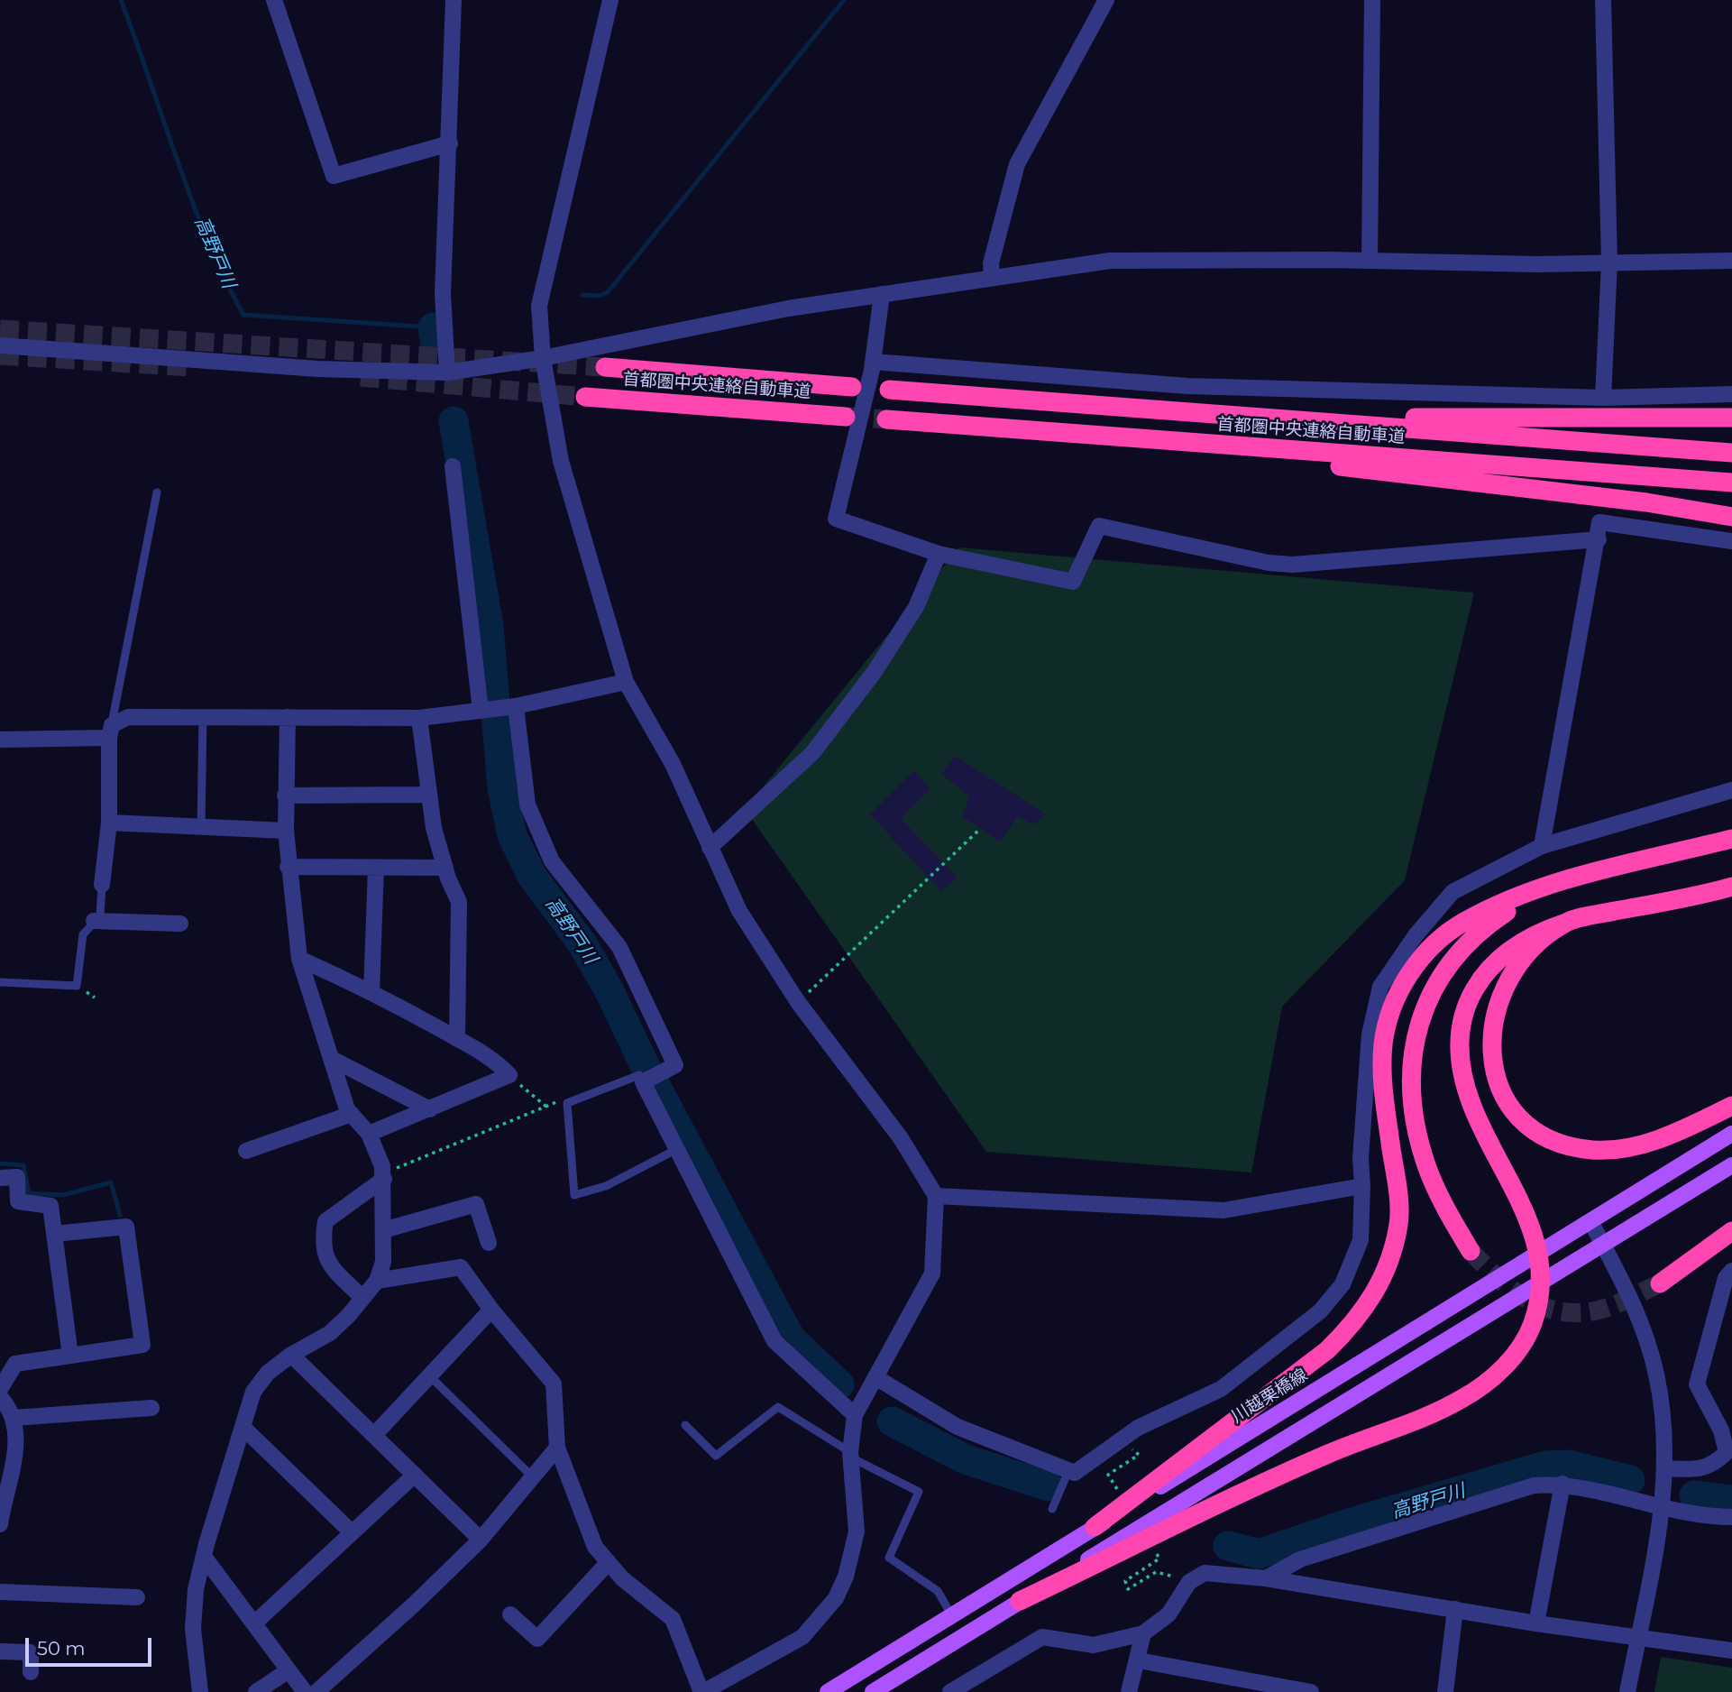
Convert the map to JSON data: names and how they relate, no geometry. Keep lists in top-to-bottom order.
{
  "streets": {
    "highway": ["首都圏中央連絡自動車道"],
    "main road": ["川越栗橋線"]
  },
  "water": ["高野戸川"],
  "scale_bar": "50 m"
}
